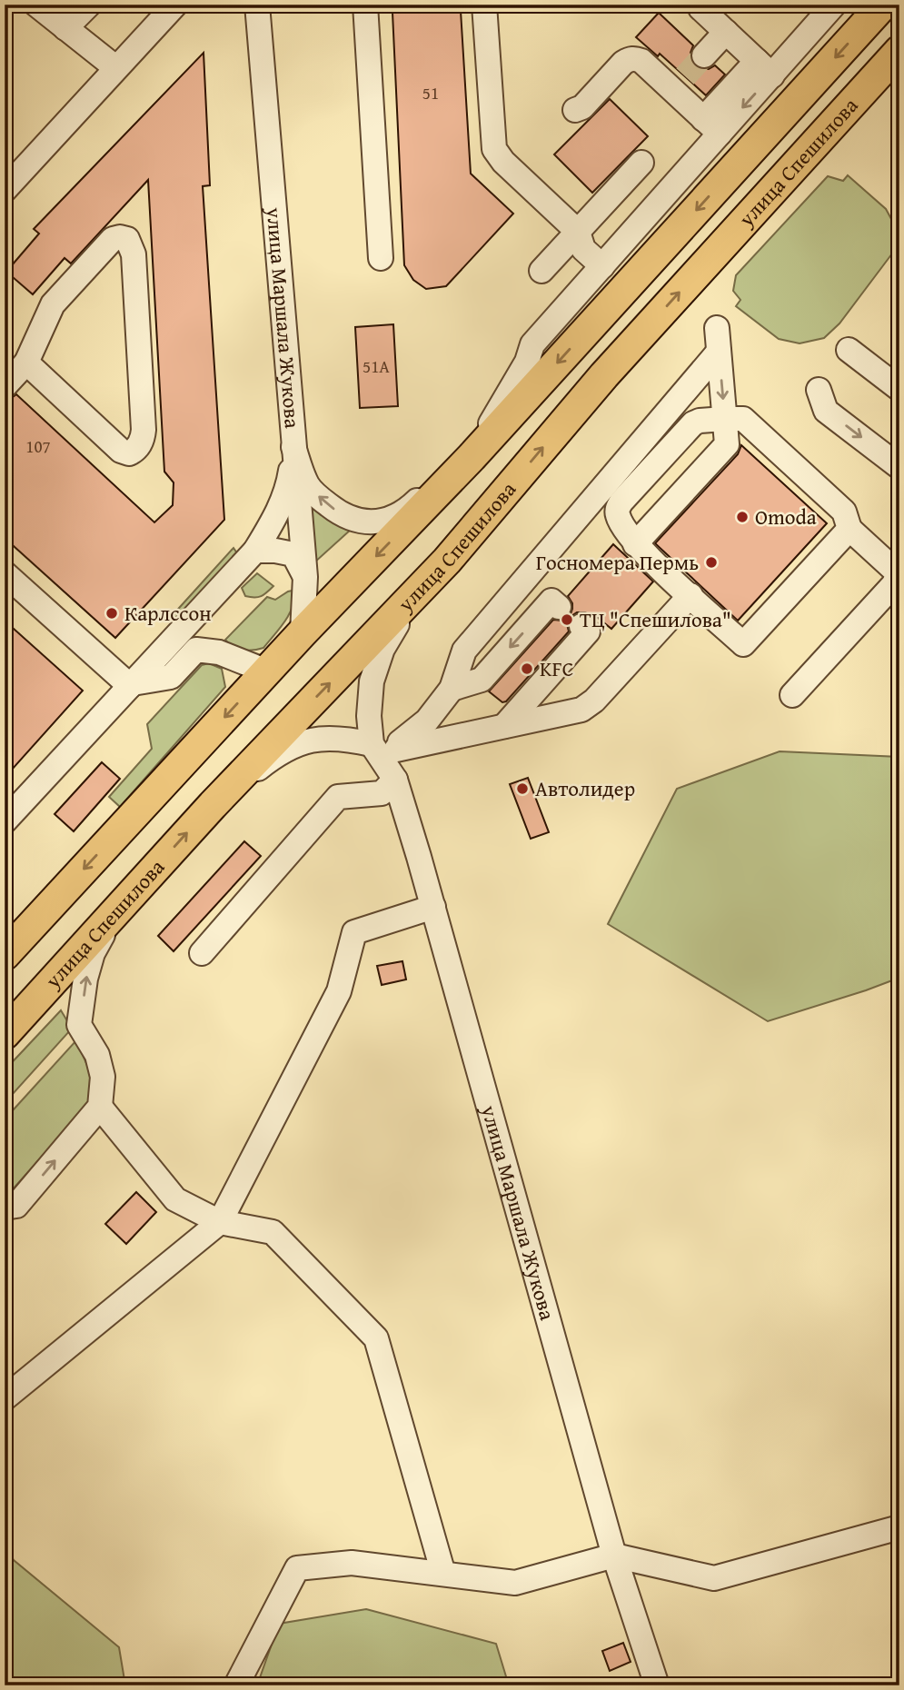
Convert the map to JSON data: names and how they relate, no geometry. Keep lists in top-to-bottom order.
{
  "streets": {
    "main road": ["улица Спешилова"],
    "street": ["улица Маршала Жукова"]
  },
  "crossings": [
    ["улица Спешилова", "улица Маршала Жукова"]
  ],
  "places": [
    "Omoda",
    "Госномера Пермь",
    "Карлссон",
    "ТЦ \"Спешилова\"",
    "KFC",
    "Автолидер"
  ],
  "house_numbers": ["51", "51А", "107"]
}
